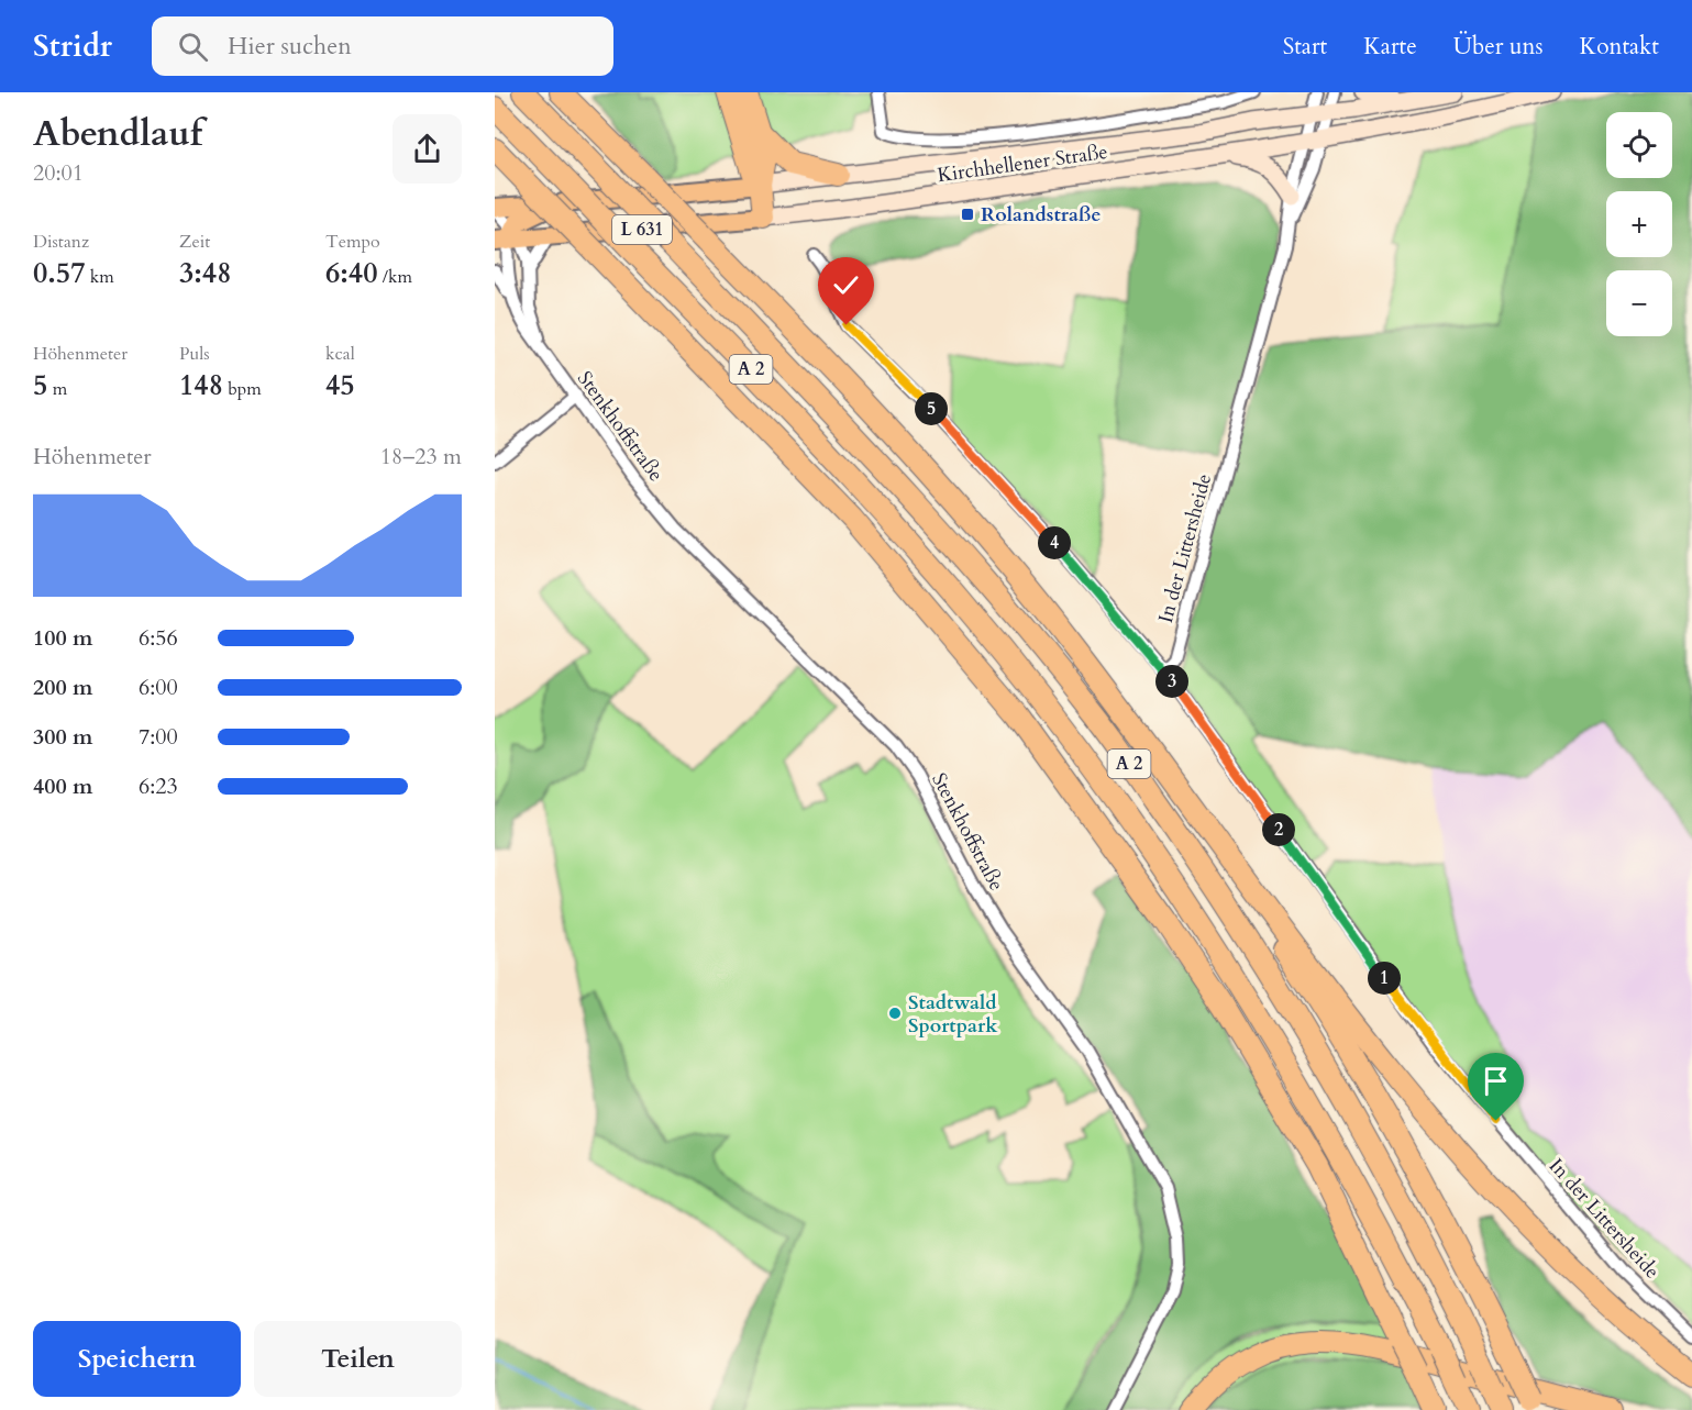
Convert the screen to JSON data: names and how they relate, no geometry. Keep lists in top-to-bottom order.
{
  "streets": {
    "highway": ["A 2"],
    "main road": ["Kirchhellener Straße", "L 631"],
    "street": ["Stenkhoffstraße", "In der Littersheide"]
  },
  "crossings": [
    ["Kirchhellener Straße", "L 631"],
    ["Kirchhellener Straße", "A 2"],
    ["Kirchhellener Straße", "Stenkhoffstraße"],
    ["Kirchhellener Straße", "In der Littersheide"],
    ["L 631", "In der Littersheide"]
  ],
  "places": {
    "transit": ["Rolandstraße"],
    "other": ["Stadtwald Sportpark"]
  },
  "page": {
    "header": "Stridr",
    "search": "Hier suchen",
    "nav": [
      "Start",
      "Karte",
      "Über uns",
      "Kontakt"
    ],
    "heading": ["Abendlauf", "20:01"],
    "map_buttons": ["+", "−"],
    "stats": [
      ["Distanz", "0.57 km"],
      ["Zeit", "3:48"],
      ["Tempo", "6:40 /km"],
      ["Höhenmeter", "5 m"],
      ["Puls", "148 bpm"],
      ["kcal", "45"]
    ],
    "pins": [
      "5",
      "4",
      "3",
      "2",
      "1"
    ],
    "chart": ["Höhenmeter", "18–23 m"],
    "list": [
      {
        "name": "100 m",
        "note": "6:56"
      },
      {
        "name": "200 m",
        "note": "6:00"
      },
      {
        "name": "300 m",
        "note": "7:00"
      },
      {
        "name": "400 m",
        "note": "6:23"
      }
    ],
    "buttons": ["Speichern", "Teilen"]
  }
}
